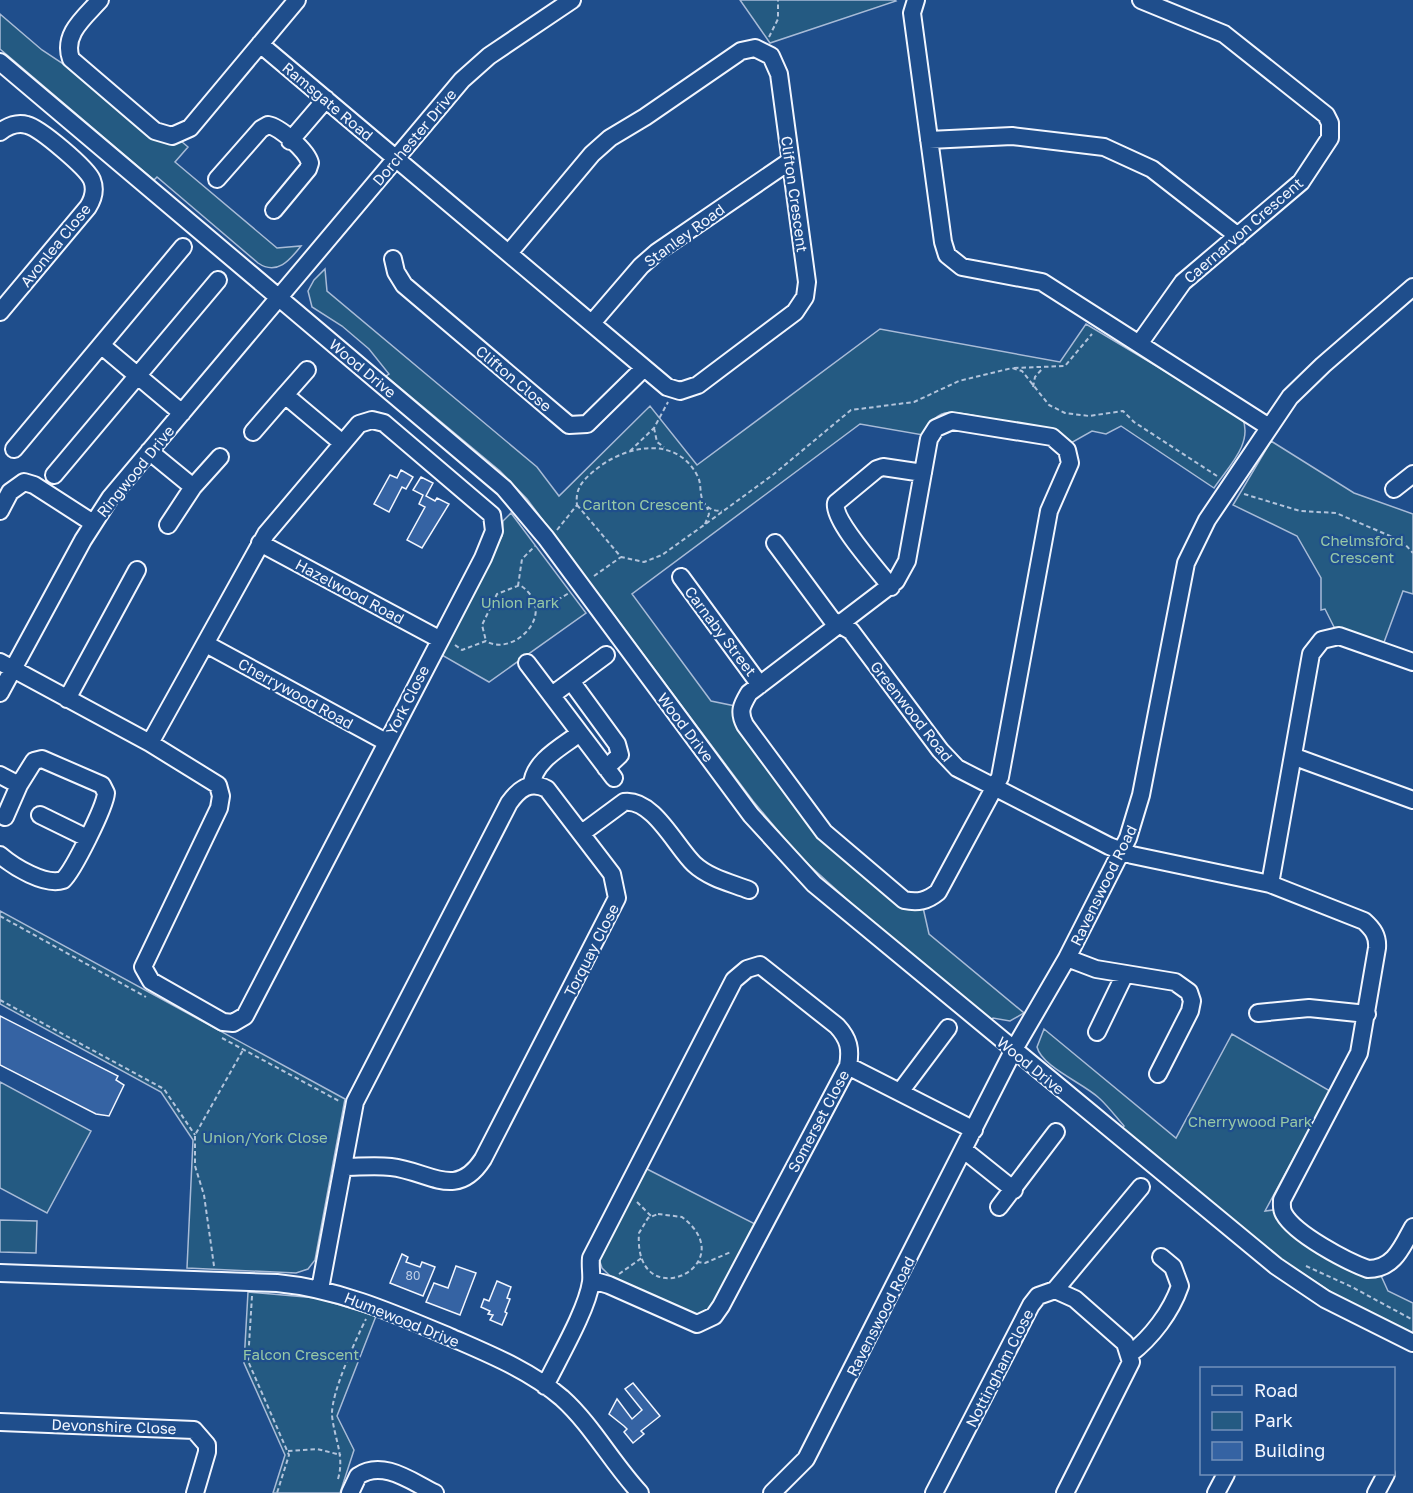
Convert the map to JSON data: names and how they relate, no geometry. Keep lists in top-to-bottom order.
{
  "streets": {
    "street": [
      "Ramsgate Road",
      "Dorchester Drive",
      "Clifton Crescent",
      "Caernarvon Crescent",
      "Stanley Road",
      "Avonlea Close",
      "Wood Drive",
      "Clifton Close",
      "Ringwood Drive",
      "Hazelwood Road",
      "Carnaby Street",
      "Cherrywood Road",
      "York Close",
      "Greenwood Road",
      "Ravenswood Road",
      "Torquay Close",
      "Somerset Close",
      "Humewood Drive",
      "Nottingham Close",
      "Devonshire Close"
    ]
  },
  "crossings": [
    ["Ramsgate Road", "Dorchester Drive"],
    ["Dorchester Drive", "Wood Drive"],
    ["Dorchester Drive", "Ringwood Drive"],
    ["Clifton Crescent", "Stanley Road"],
    ["Wood Drive", "Ringwood Drive"],
    ["Wood Drive", "Ravenswood Road"],
    ["Hazelwood Road", "York Close"],
    ["Cherrywood Road", "York Close"],
    ["Greenwood Road", "Ravenswood Road"],
    ["Somerset Close", "Humewood Drive"]
  ],
  "parks": [
    "Carlton Crescent",
    "Chelmsford Crescent",
    "Union Park",
    "Cherrywood Park",
    "Union/York Close",
    "Falcon Crescent"
  ],
  "house_numbers": ["80"],
  "legend": ["Road", "Park", "Building"]
}
